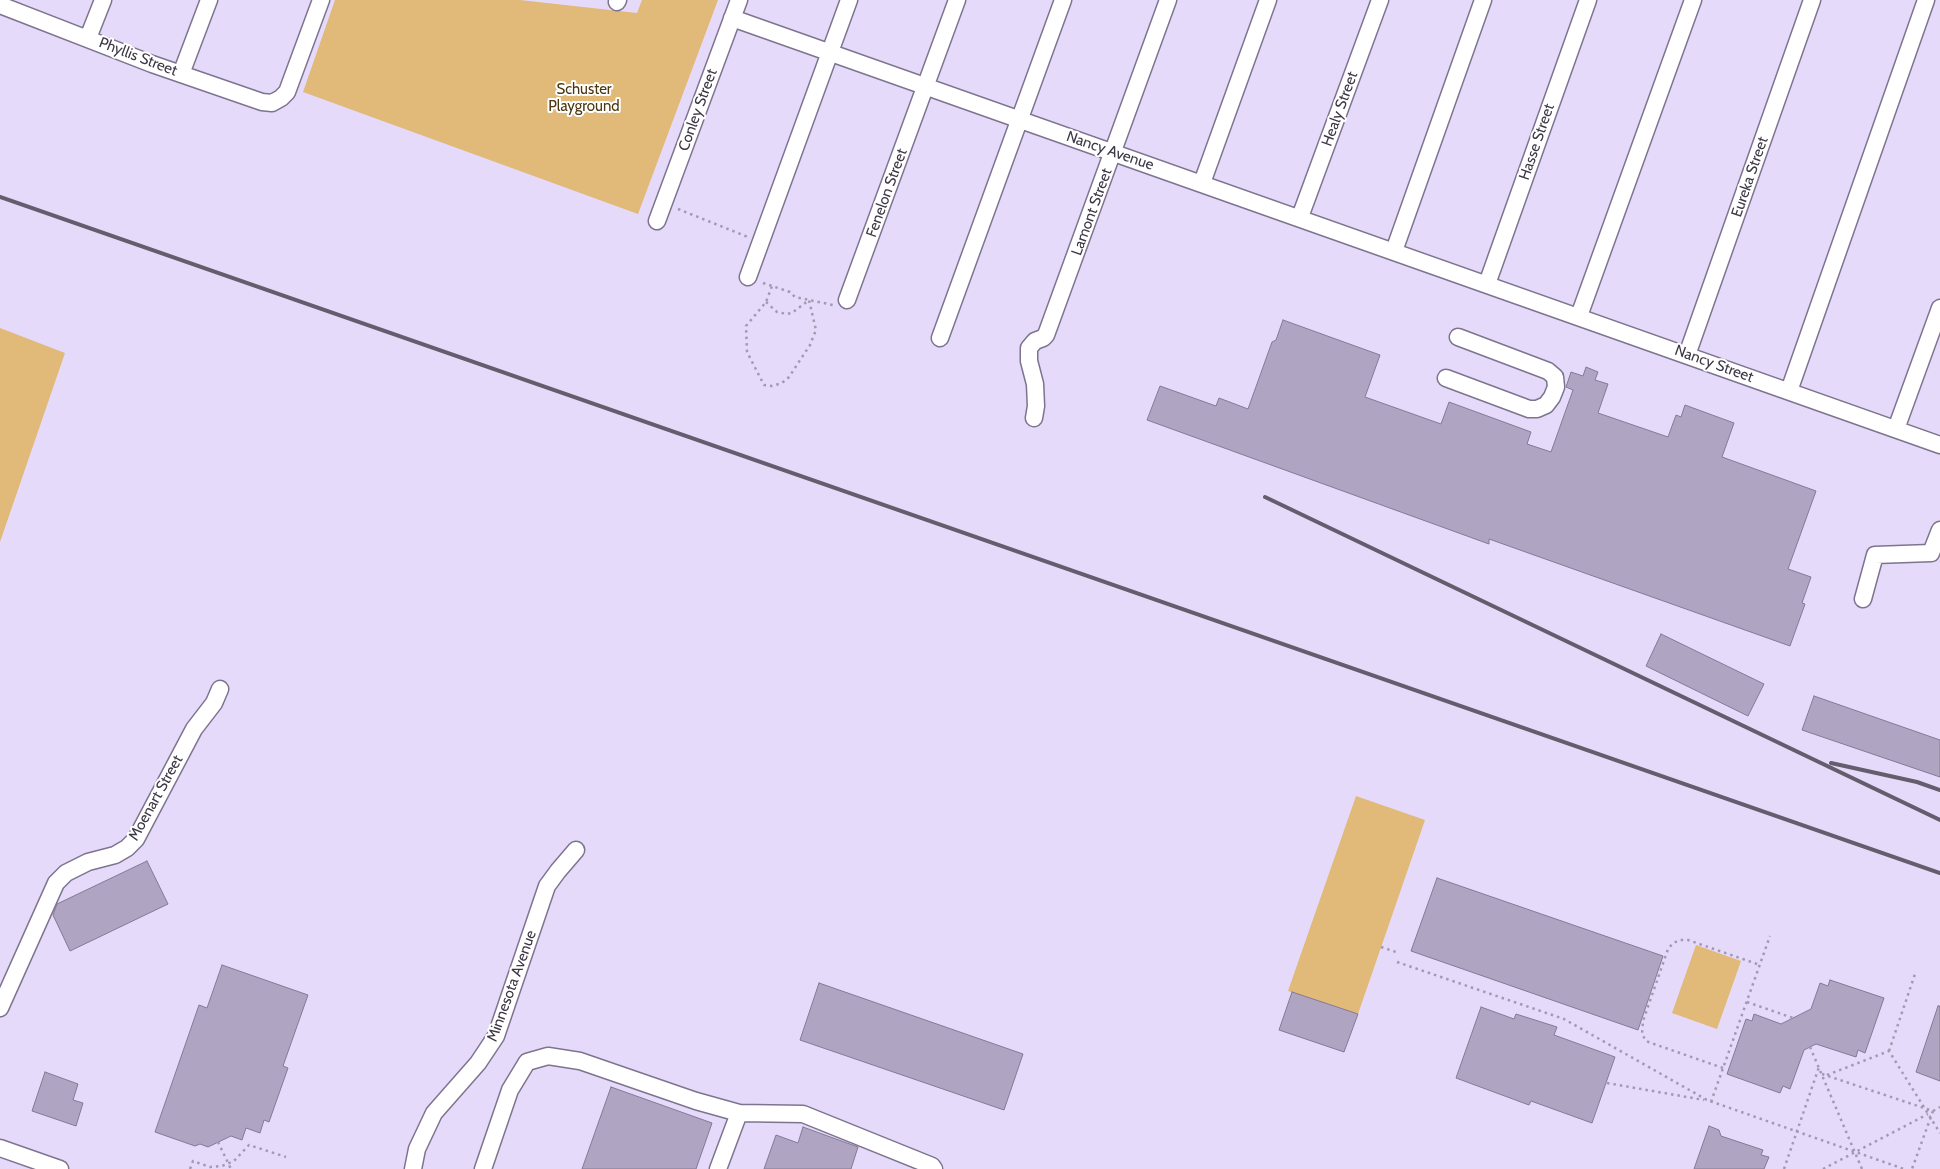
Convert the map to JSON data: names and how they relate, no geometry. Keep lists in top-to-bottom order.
{
  "streets": {
    "street": [
      "Phyllis Street",
      "Healy Street",
      "Conley Street",
      "Hasse Street",
      "Nancy Avenue",
      "Eureka Street",
      "Fenelon Street",
      "Lamont Street",
      "Nancy Street",
      "Moenart Street",
      "Minnesota Avenue"
    ]
  },
  "crossings": [
    ["Healy Street", "Nancy Avenue"],
    ["Conley Street", "Nancy Avenue"],
    ["Hasse Street", "Nancy Avenue"],
    ["Hasse Street", "Nancy Street"],
    ["Nancy Avenue", "Fenelon Street"],
    ["Nancy Avenue", "Lamont Street"],
    ["Nancy Avenue", "Nancy Street"],
    ["Eureka Street", "Nancy Street"]
  ],
  "parks": ["Schuster Playground"]
}
